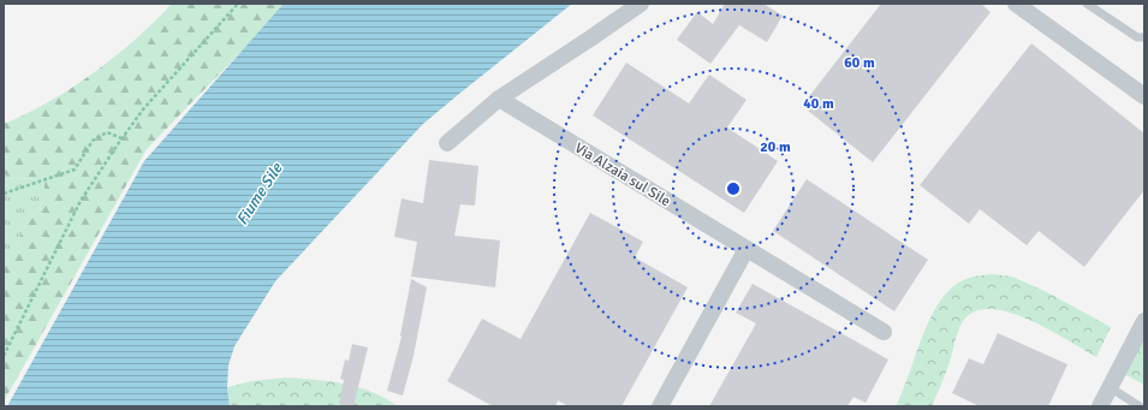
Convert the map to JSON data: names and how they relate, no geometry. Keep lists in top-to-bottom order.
{
  "streets": {
    "street": ["Via Alzaia sul Sile"]
  },
  "water": ["Fiume Sile"],
  "rings": ["60 m", "40 m", "20 m"]
}
